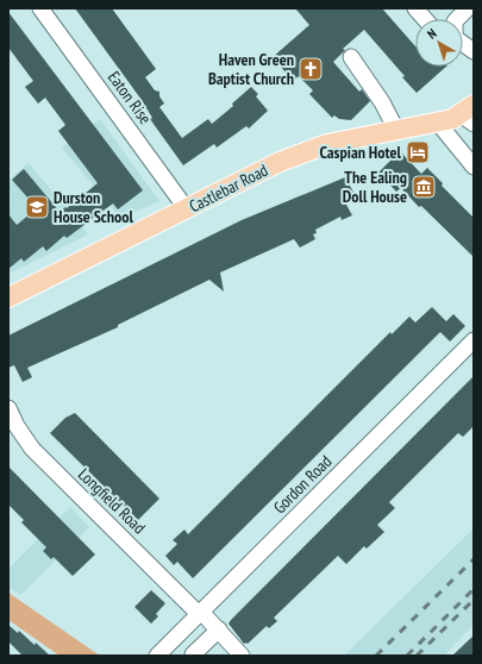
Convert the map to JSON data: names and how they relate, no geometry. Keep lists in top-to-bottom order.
{
  "streets": {
    "main road": ["Castlebar Road"],
    "street": ["Eaton Rise", "Gordon Road", "Longfield Road"]
  },
  "crossings": [
    ["Eaton Rise", "Castlebar Road"],
    ["Gordon Road", "Longfield Road"]
  ],
  "places": {
    "church": ["Haven Green Baptist Church"],
    "hotel": ["Caspian Hotel"],
    "museum": ["The Ealing Doll House"],
    "school or university": ["Durston House School"]
  },
  "north": "top left"
}
